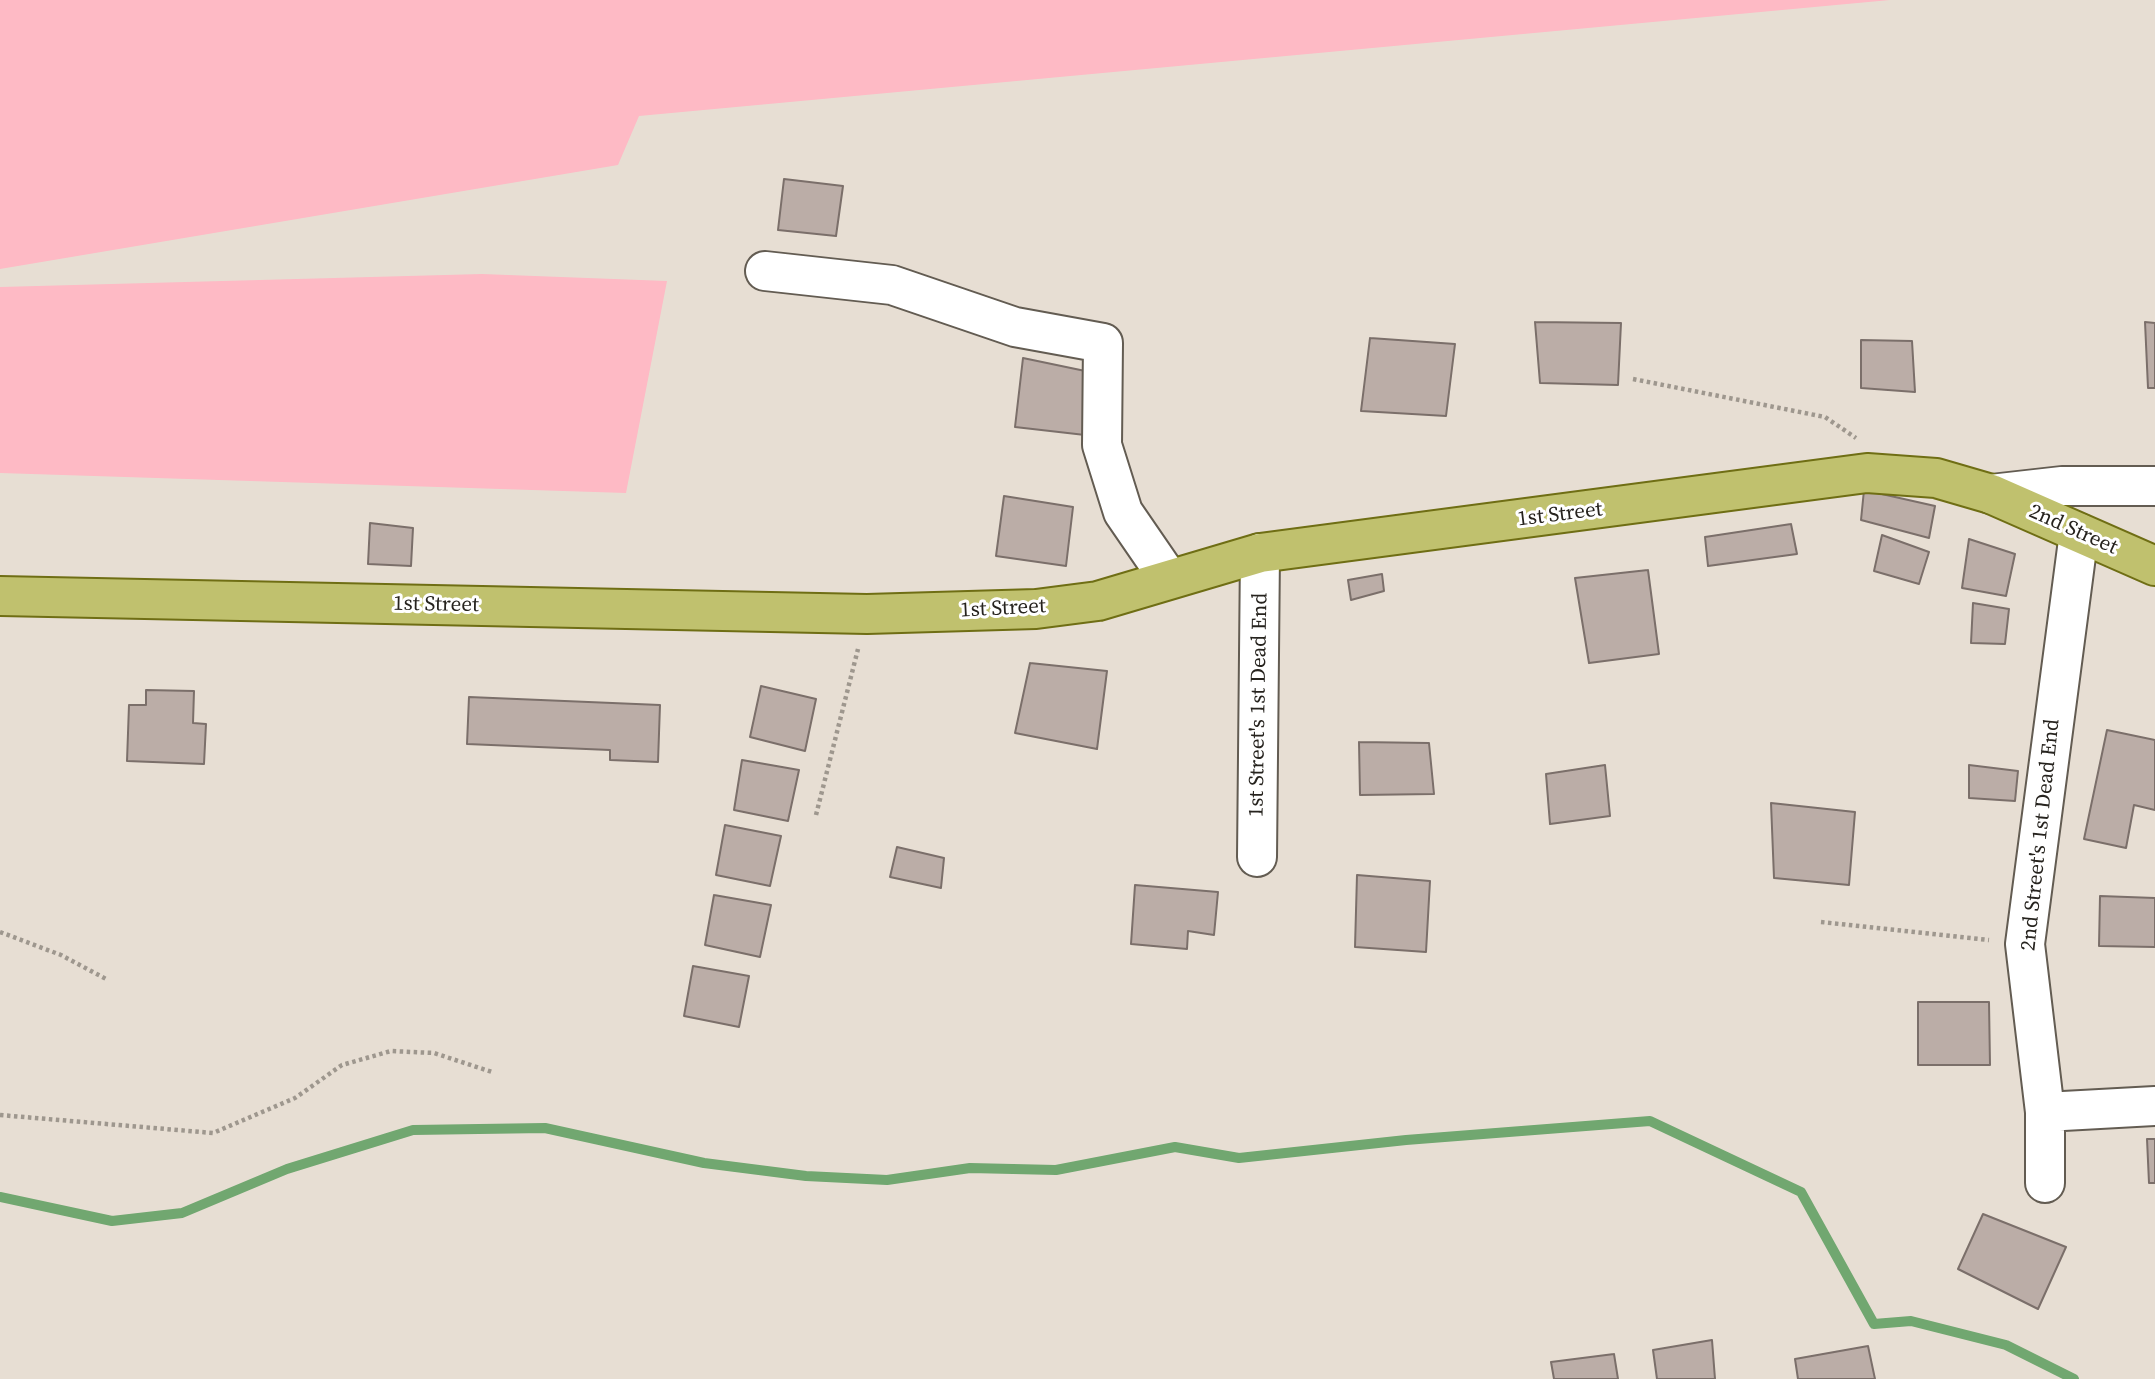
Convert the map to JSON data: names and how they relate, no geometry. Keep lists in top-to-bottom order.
{
  "streets": {
    "main road": ["1st Street", "2nd Street"],
    "street": ["1st Street's 1st Dead End", "2nd Street's 1st Dead End"]
  },
  "crossings": [
    ["1st Street", "2nd Street"],
    ["1st Street", "1st Street's 1st Dead End"],
    ["2nd Street", "2nd Street's 1st Dead End"]
  ]
}
